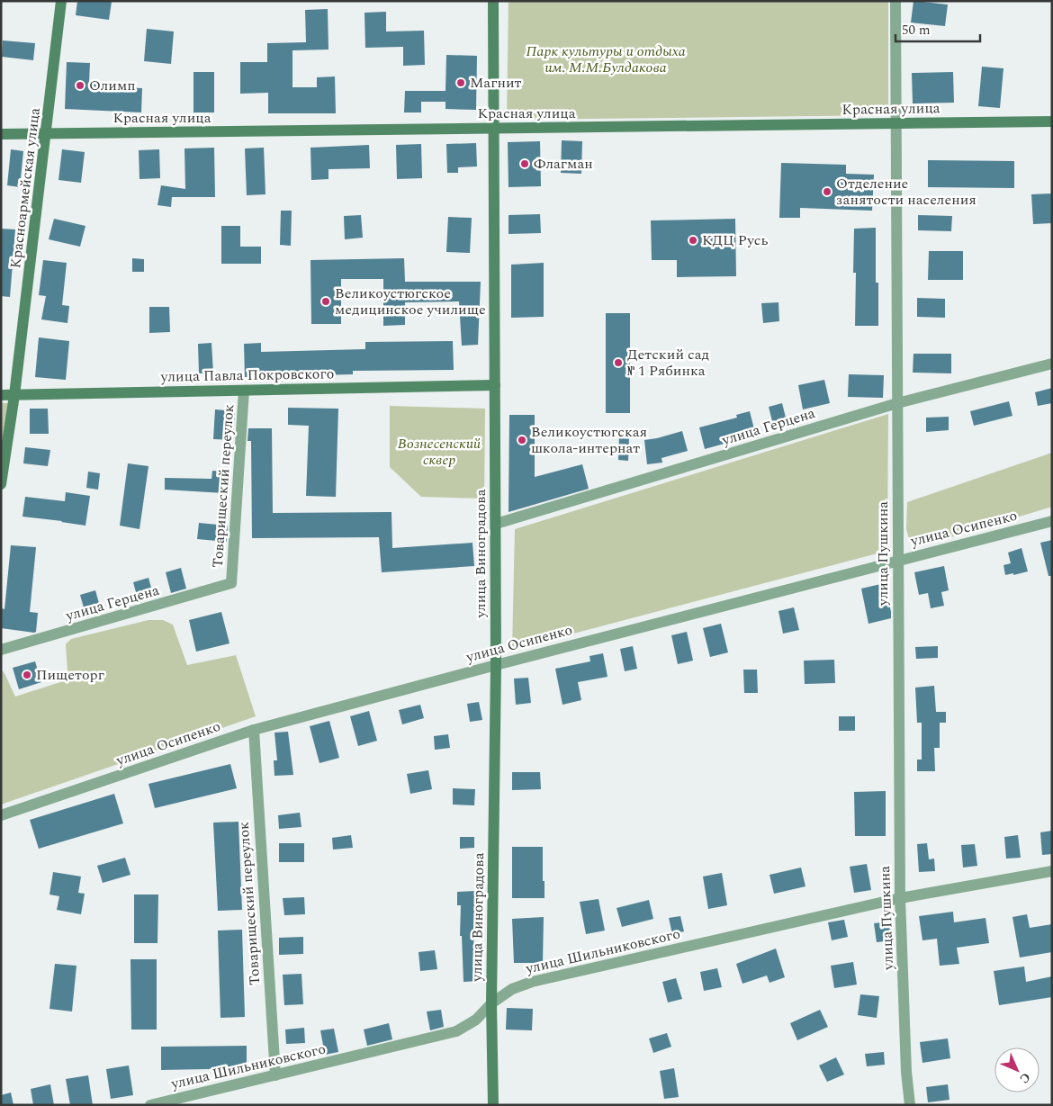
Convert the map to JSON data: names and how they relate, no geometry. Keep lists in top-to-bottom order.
{
  "streets": {
    "street": [
      "Красная улица",
      "Красноармейская улица",
      "улица Павла Покровского",
      "улица Герцена",
      "Товарищеский переулок",
      "улица Осипенко",
      "улица Виноградова",
      "улица Пушкина",
      "улица Шильниковского"
    ]
  },
  "crossings": [
    ["Красная улица", "Красноармейская улица"],
    ["Красная улица", "улица Виноградова"],
    ["Красная улица", "улица Пушкина"],
    ["Красноармейская улица", "улица Павла Покровского"],
    ["улица Павла Покровского", "Товарищеский переулок"],
    ["улица Павла Покровского", "улица Виноградова"],
    ["улица Герцена", "Товарищеский переулок"],
    ["улица Герцена", "улица Виноградова"],
    ["улица Герцена", "улица Пушкина"],
    ["Товарищеский переулок", "улица Осипенко"],
    ["Товарищеский переулок", "улица Шильниковского"],
    ["улица Осипенко", "улица Виноградова"],
    ["улица Осипенко", "улица Пушкина"],
    ["улица Виноградова", "улица Шильниковского"],
    ["улица Пушкина", "улица Шильниковского"]
  ],
  "parks": ["Парк культуры и отдыха им. М.М.Булдакова", "Вознесенский сквер"],
  "places": [
    "Магнит",
    "Олимп",
    "Флагман",
    "Отделение занятости населения",
    "КДЦ Русь",
    "Великоустюгское медицинское училище",
    "Детский сад № 1 Рябинка",
    "Великоустюгская школа-интернат",
    "Пищеторг"
  ],
  "scale_bar": "50 m",
  "north": "bottom right"
}
